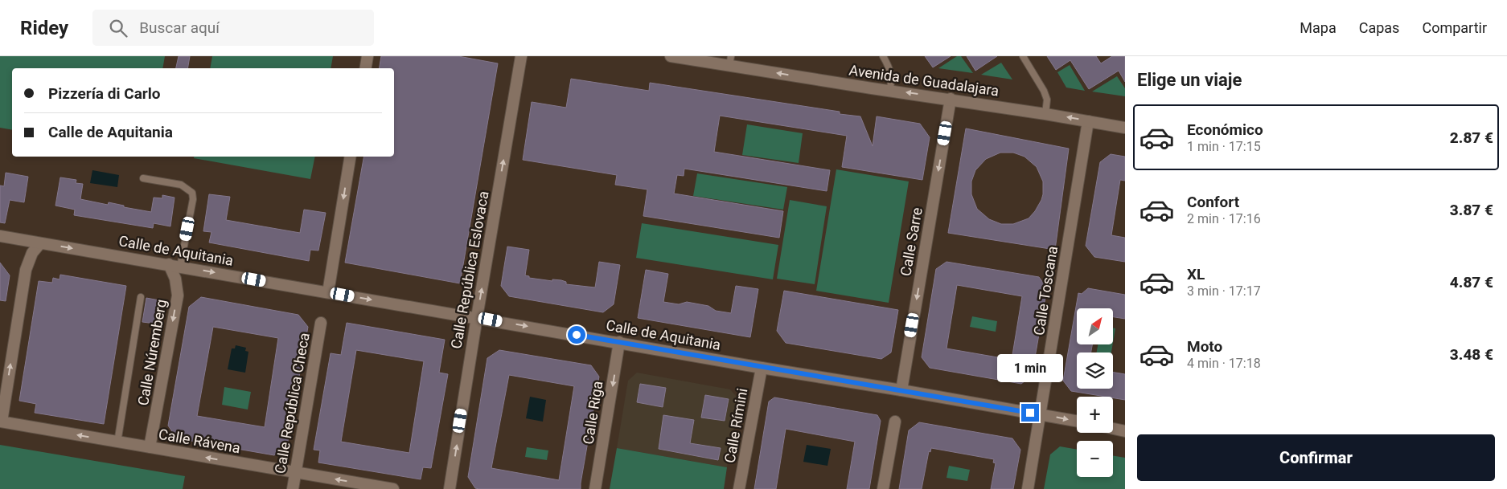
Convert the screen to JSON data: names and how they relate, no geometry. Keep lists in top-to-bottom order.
{
  "streets": {
    "street": [
      "Avenida de Guadalajara",
      "Calle Sarre",
      "Calle de Aquitania",
      "Calle República Eslovaca",
      "Calle Toscana",
      "Calle Núremberg",
      "Calle República Checa",
      "Calle Riga",
      "Calle Rímini",
      "Calle Rávena"
    ]
  },
  "crossings": [
    ["Avenida de Guadalajara", "Calle Sarre"],
    ["Avenida de Guadalajara", "Calle Toscana"],
    ["Calle Sarre", "Calle de Aquitania"],
    ["Calle de Aquitania", "Calle República Eslovaca"],
    ["Calle de Aquitania", "Calle Toscana"],
    ["Calle de Aquitania", "Calle Núremberg"],
    ["Calle de Aquitania", "Calle Riga"],
    ["Calle de Aquitania", "Calle Rímini"],
    ["Calle Núremberg", "Calle Rávena"],
    ["Calle República Checa", "Calle Rávena"]
  ],
  "one_way": [
    "Avenida de Guadalajara",
    "Calle Sarre",
    "Calle de Aquitania",
    "Calle República Eslovaca",
    "Calle Núremberg",
    "Calle Riga",
    "Calle Rávena"
  ],
  "north": "top right",
  "page": {
    "header": "Ridey",
    "search": "Buscar aquí",
    "nav": ["Mapa", "Capas", "Compartir"],
    "heading": "Elige un viaje",
    "banner": ["Pizzería di Carlo", "Calle de Aquitania"],
    "list": [
      {
        "name": "Económico",
        "note": "1 min · 17:15",
        "value": "2.87 €"
      },
      {
        "name": "Confort",
        "note": "2 min · 17:16",
        "value": "3.87 €"
      },
      {
        "name": "XL",
        "note": "3 min · 17:17",
        "value": "4.87 €"
      },
      {
        "name": "Moto",
        "note": "4 min · 17:18",
        "value": "3.48 €"
      }
    ],
    "map_buttons": ["+", "−"],
    "bubble": "1 min",
    "buttons": "Confirmar"
  }
}
